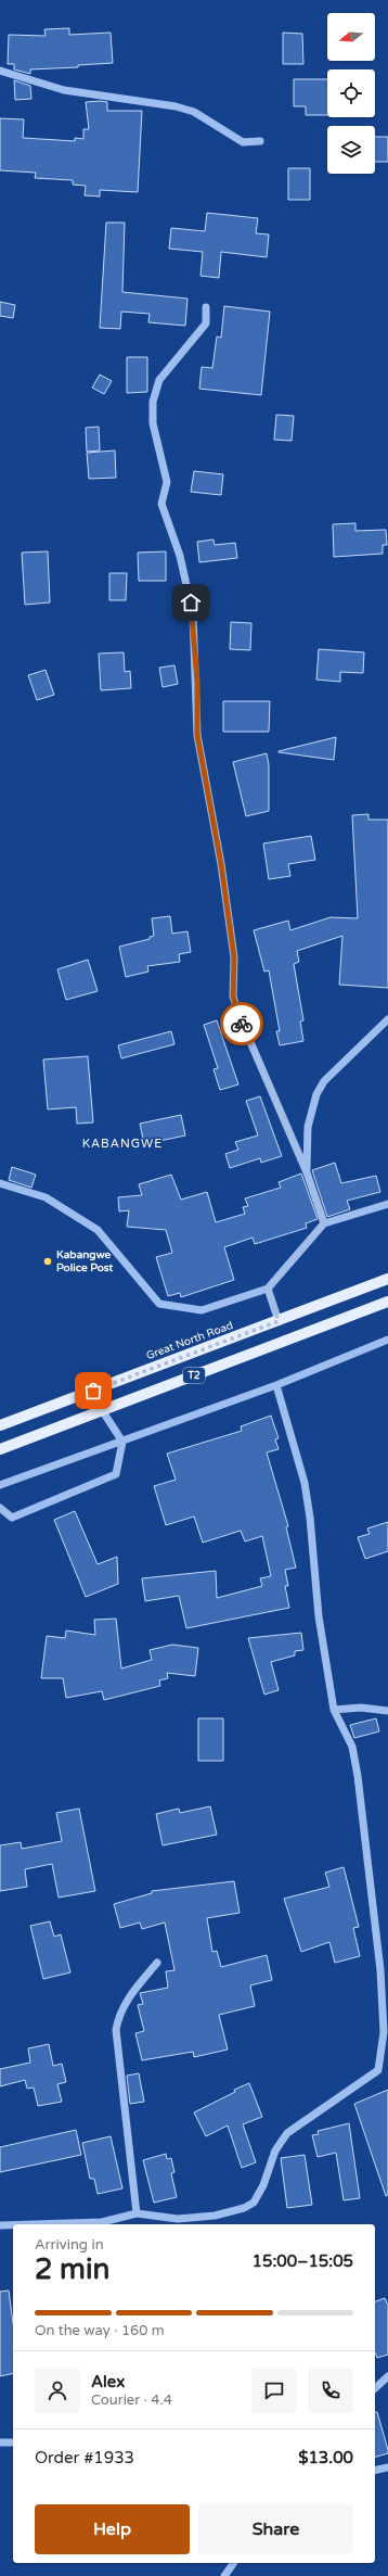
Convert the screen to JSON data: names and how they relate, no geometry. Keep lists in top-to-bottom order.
{
  "streets": {
    "main road": ["Great North Road", "T2"]
  },
  "districts": ["KABANGWE"],
  "places": ["Kabangwe Police Post"],
  "north": "left",
  "page": {
    "heading": ["2 min", "Arriving in", "15:00–15:05"],
    "panel": [
      "Alex",
      "Courier · 4.4",
      "Order #1933",
      "$13.00"
    ],
    "bar": "On the way · 160 m",
    "buttons": ["Help", "Share"]
  }
}
